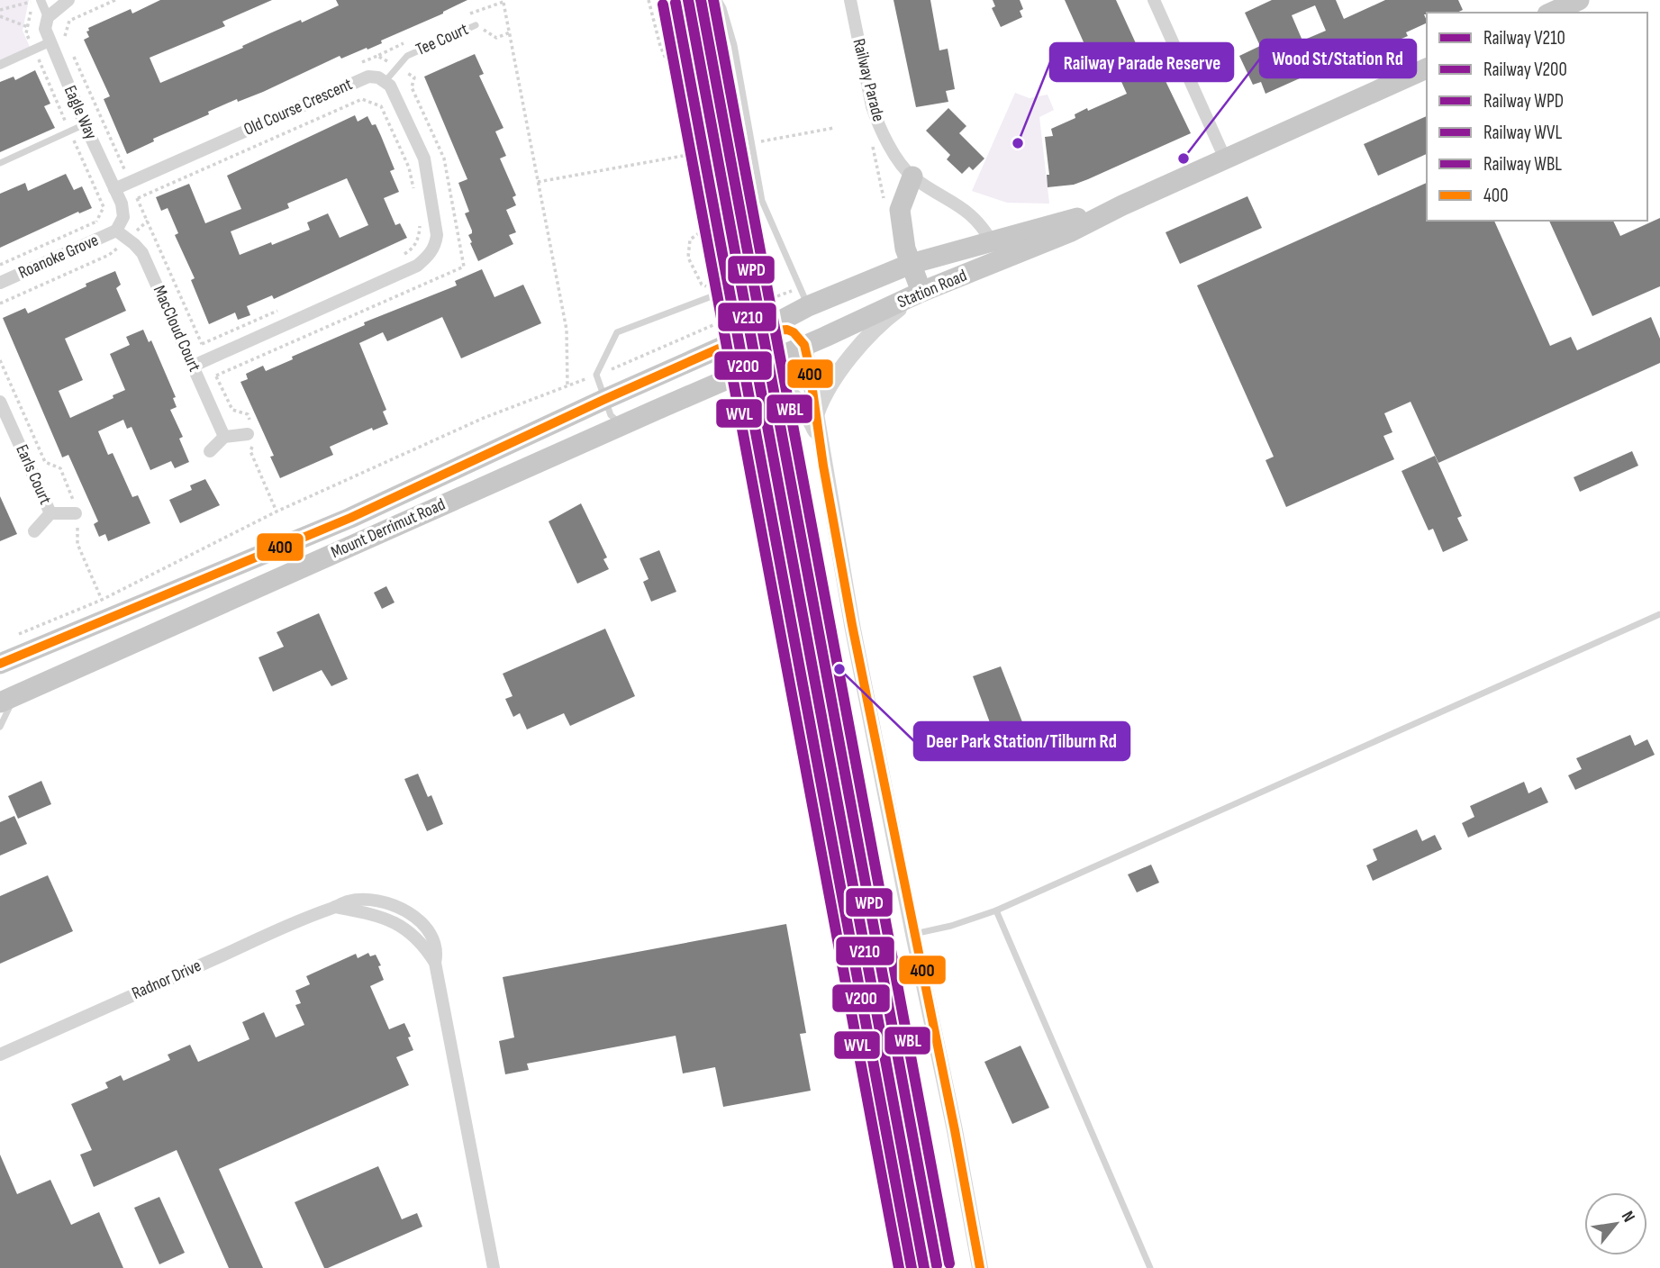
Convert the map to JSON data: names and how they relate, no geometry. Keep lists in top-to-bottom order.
{
  "streets": {
    "main road": ["Station Road", "Mount Derrimut Road"],
    "street": [
      "Railway Parade",
      "Old Course Crescent",
      "Eagle Way",
      "Roanoke Grove",
      "MacCloud Court",
      "Earls Court",
      "Radnor Drive"
    ],
    "lane": ["Tee Court"]
  },
  "crossings": [
    ["Tee Court", "Old Course Crescent"],
    ["Railway Parade", "Station Road"],
    ["Old Course Crescent", "Eagle Way"],
    ["Eagle Way", "Roanoke Grove"],
    ["Eagle Way", "MacCloud Court"],
    ["Roanoke Grove", "MacCloud Court"],
    ["Station Road", "Mount Derrimut Road"]
  ],
  "places": ["Railway Parade Reserve", "Wood St/Station Rd", "Deer Park Station/Tilburn Rd"],
  "lines": [
    "rail line V210",
    "rail line WPD",
    "rail line WBL",
    "rail line V200",
    "rail line WVL",
    "transit line 400"
  ],
  "legend": [
    "Railway V210",
    "Railway V200",
    "Railway WPD",
    "Railway WVL",
    "Railway WBL",
    "400"
  ],
  "north": "top right"
}
